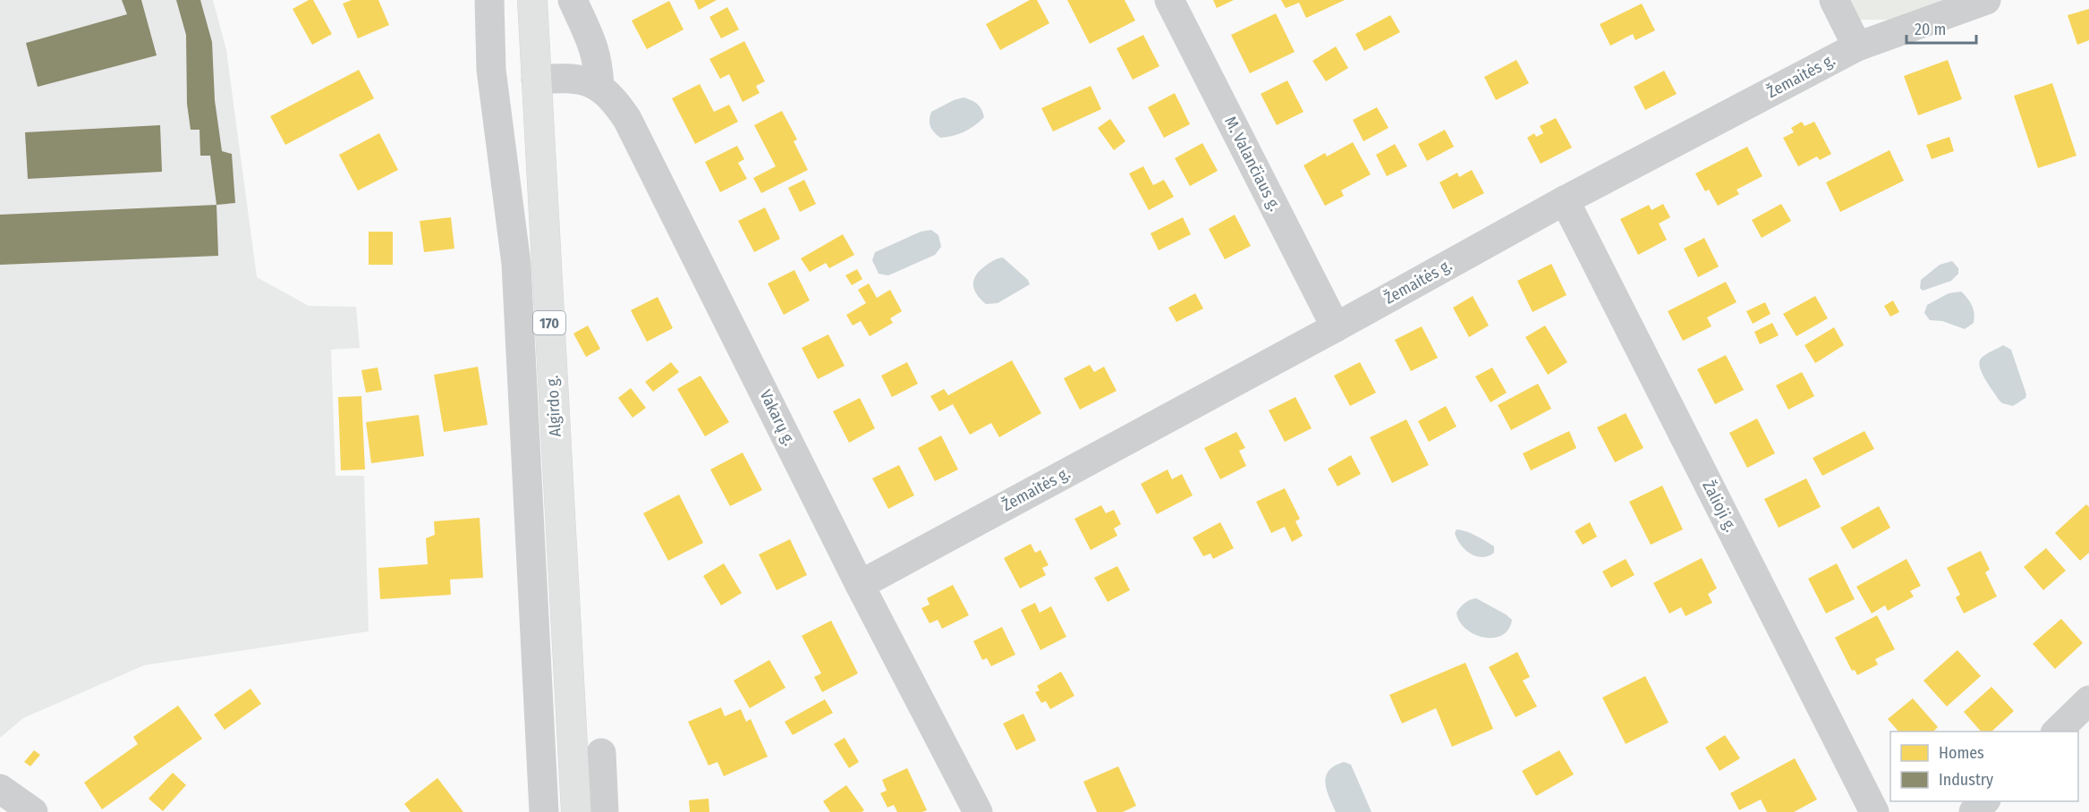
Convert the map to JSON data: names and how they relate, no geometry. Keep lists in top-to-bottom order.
{
  "streets": {
    "main road": ["170", "Algirdo g."],
    "street": [
      "Žemaitės g.",
      "M. Valančiaus g.",
      "Vakarų g.",
      "Žalioji g."
    ]
  },
  "crossings": [
    ["Žemaitės g.", "M. Valančiaus g."],
    ["Žemaitės g.", "Vakarų g."],
    ["Žemaitės g.", "Žalioji g."]
  ],
  "legend": ["Homes", "Industry"],
  "scale_bar": "20 m"
}
